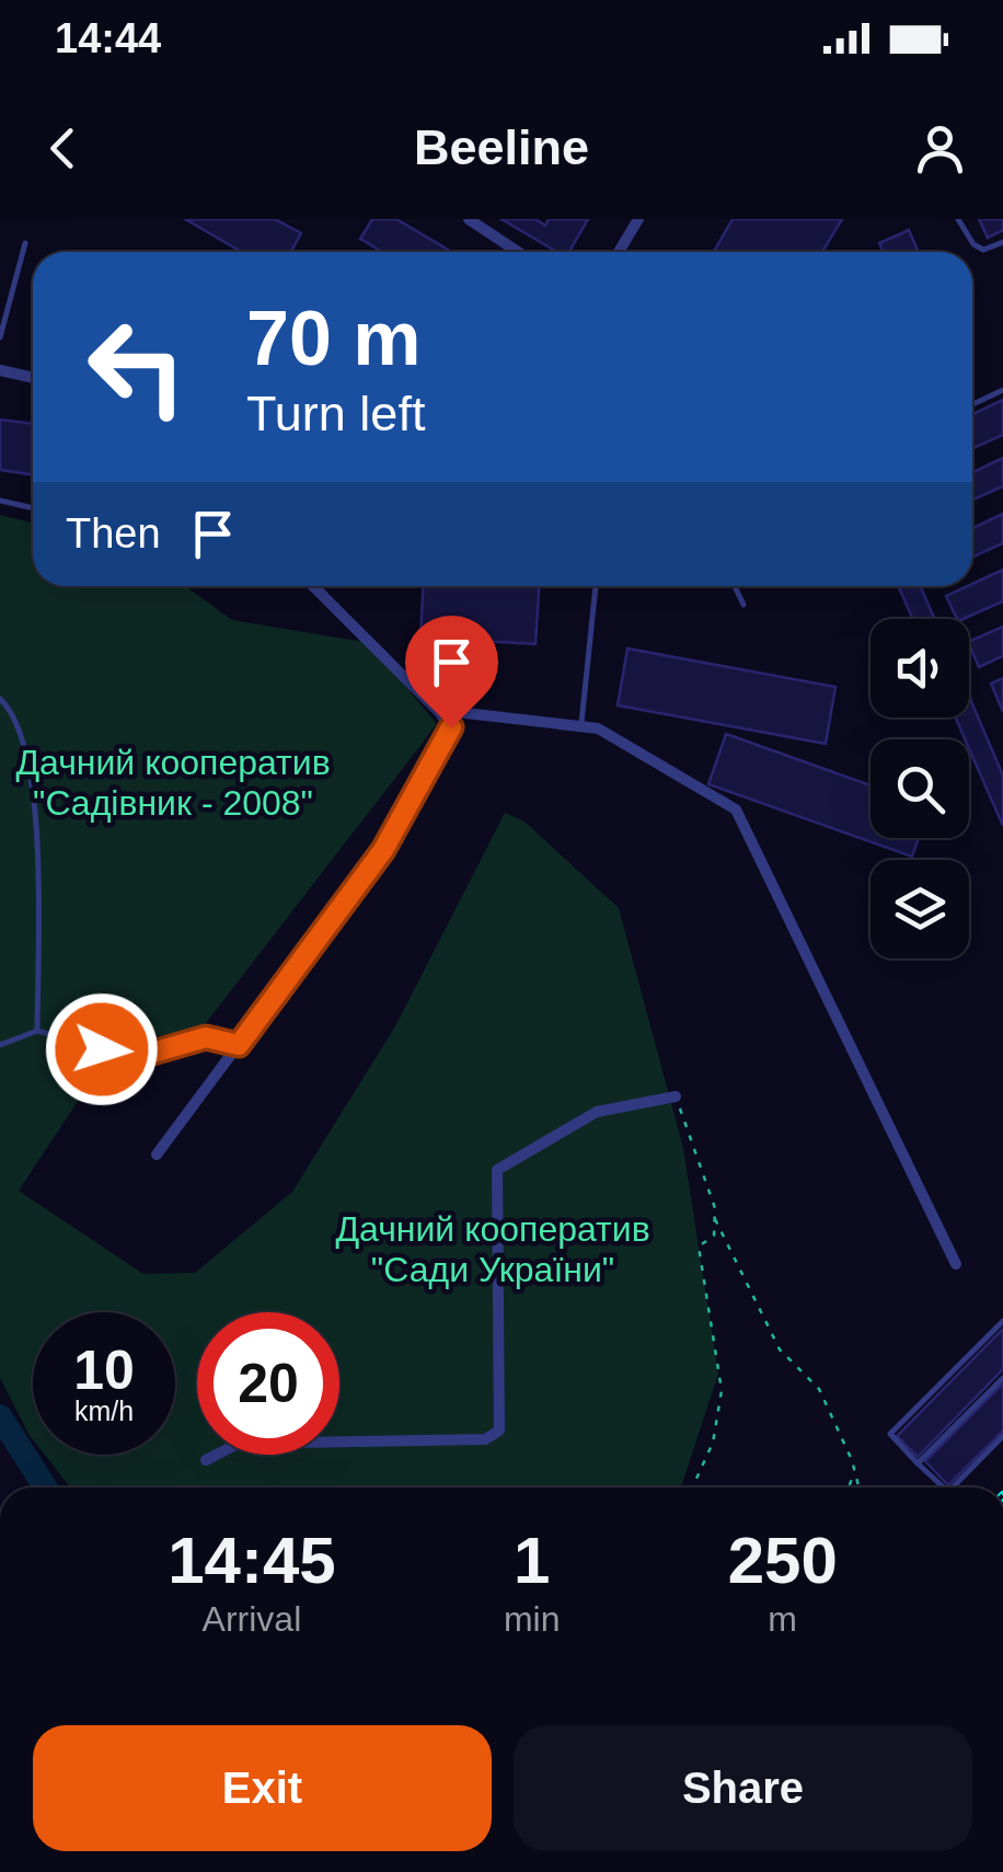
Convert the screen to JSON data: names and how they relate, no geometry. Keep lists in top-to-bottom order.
{
  "parks": ["Дачний кооператив \"Садівник - 2008\"", "Дачний кооператив \"Сади України\""],
  "page": {
    "status": "14:44",
    "header": "Beeline",
    "turn": ["70 m", "Turn left"],
    "then": "Then",
    "speed": "10 km/h",
    "limit": "20",
    "eta": [
      "14:45",
      "Arrival",
      "1",
      "min",
      "250",
      "m"
    ],
    "buttons": ["Exit", "Share"]
  }
}
